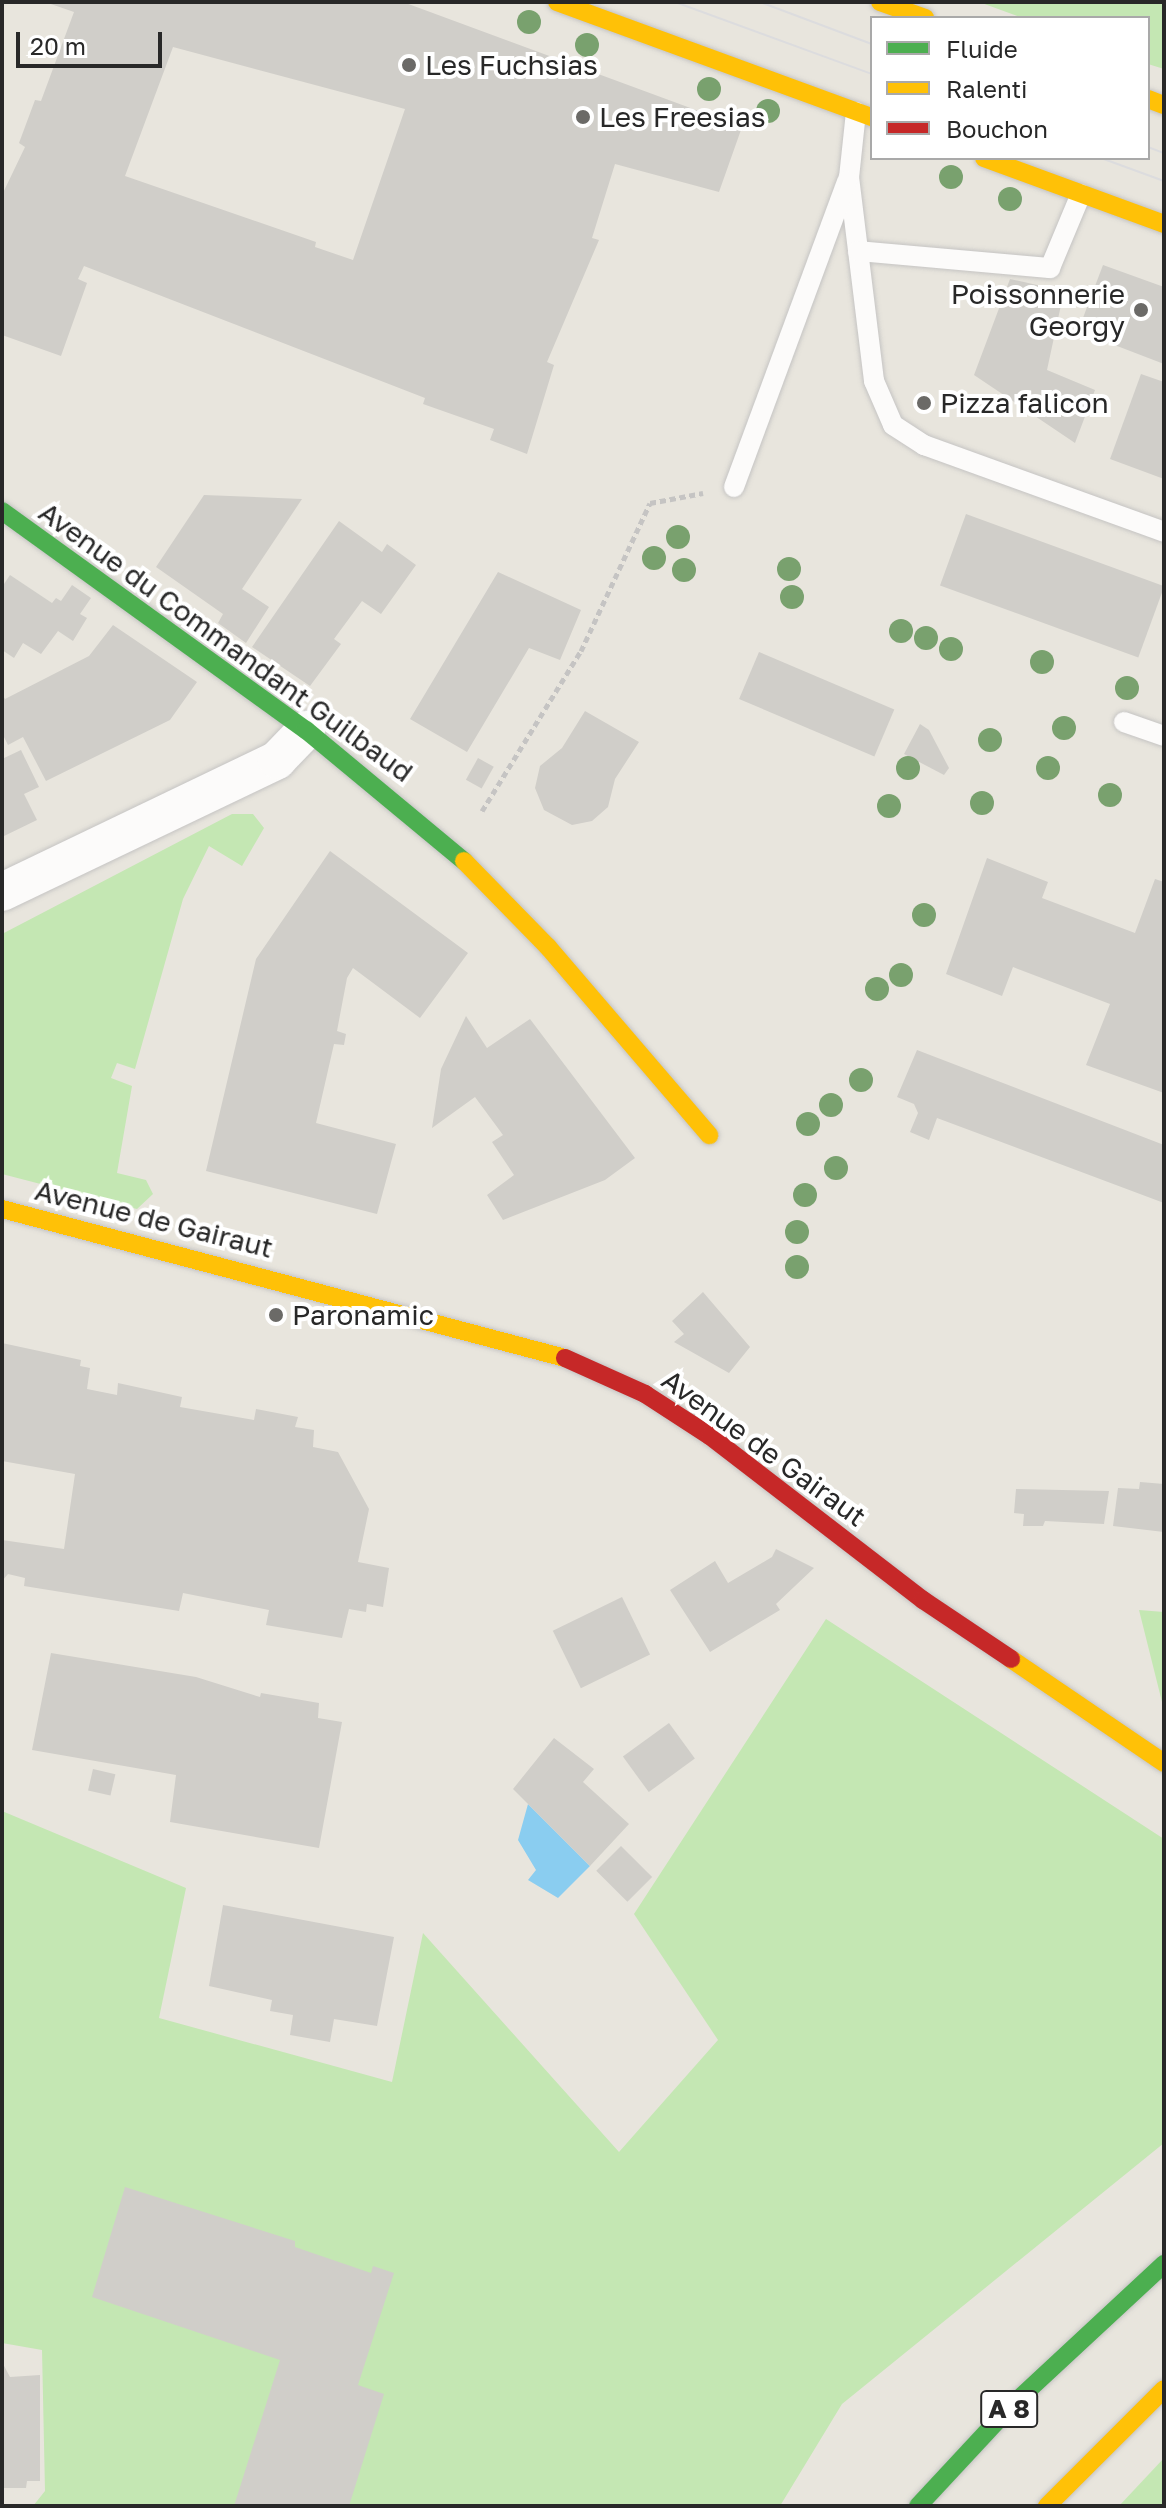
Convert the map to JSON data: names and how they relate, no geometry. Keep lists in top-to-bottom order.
{
  "streets": {
    "main road": ["Avenue du Commandant Guilbaud", "Avenue de Gairaut", "A 8"]
  },
  "places": [
    "Les Fuchsias",
    "Les Freesias",
    "Poissonnerie Georgy",
    "Pizza falicon",
    "Paronamic"
  ],
  "legend": ["Fluide", "Ralenti", "Bouchon"],
  "scale_bar": "20 m"
}
